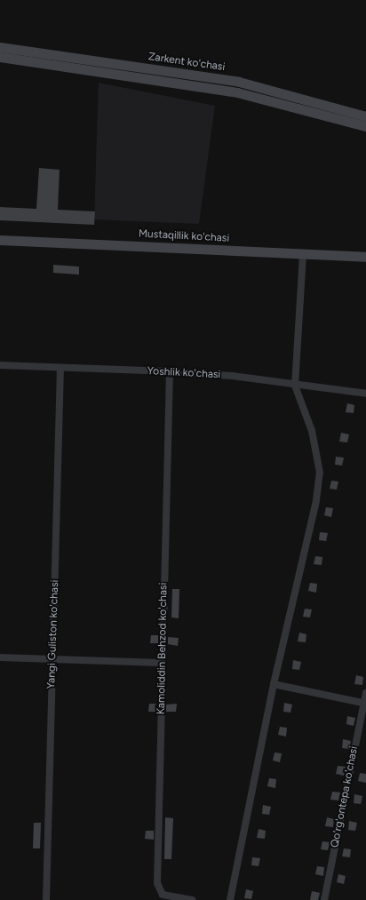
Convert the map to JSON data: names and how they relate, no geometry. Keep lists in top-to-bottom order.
{
  "streets": {
    "main road": ["Zarkent ko'chasi", "Mustaqillik ko'chasi"],
    "street": [
      "Yoshlik ko'chasi",
      "Yangi Guliston ko'chasi",
      "Kamoliddin Behzod ko'chasi",
      "Qo'rg'ontepa ko'chasi"
    ]
  },
  "crossings": [
    ["Yoshlik ko'chasi", "Yangi Guliston ko'chasi"],
    ["Yoshlik ko'chasi", "Kamoliddin Behzod ko'chasi"]
  ]
}
